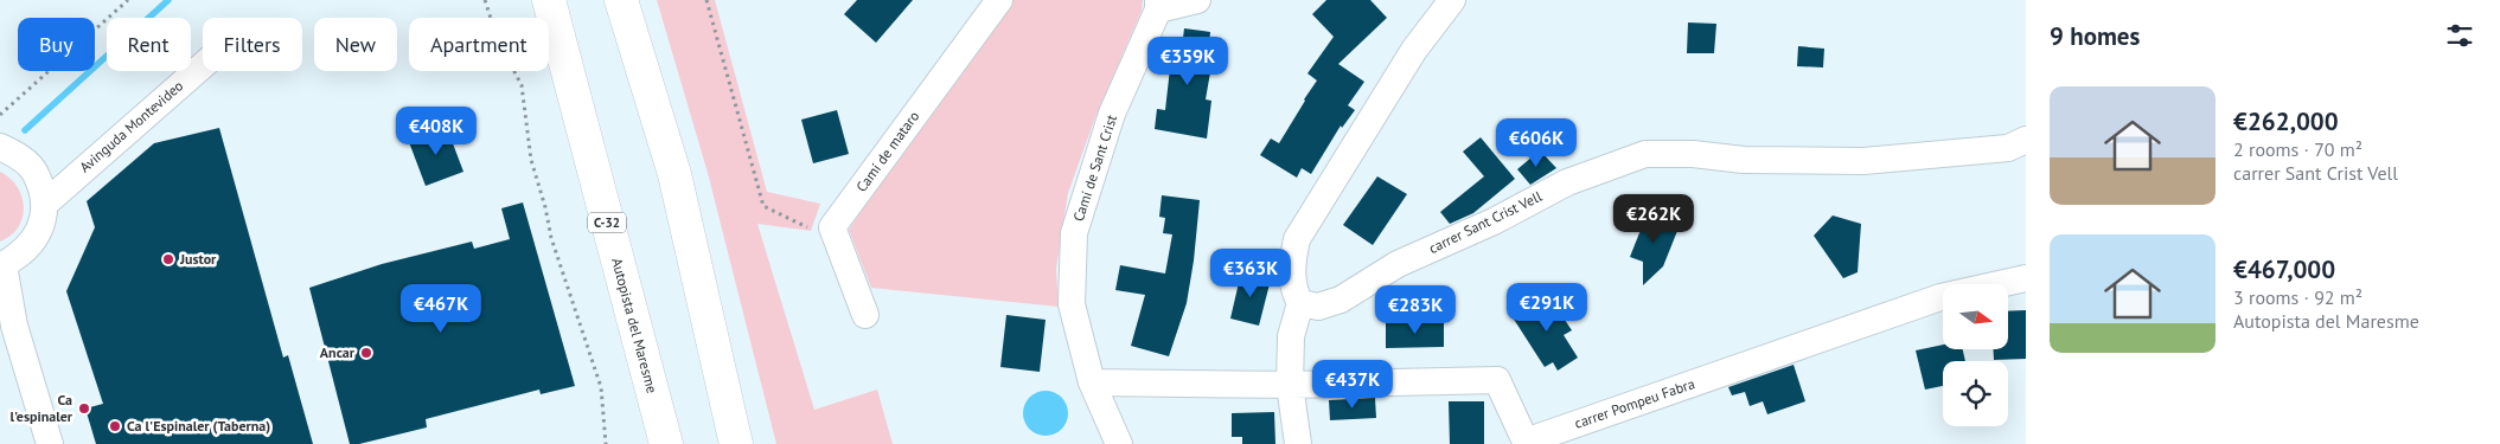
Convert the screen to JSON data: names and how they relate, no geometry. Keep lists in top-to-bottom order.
{
  "streets": {
    "highway": ["C-32", "Autopista del Maresme"],
    "street": [
      "Avinguda Montevideo",
      "Camí de mataro",
      "Camí de Sant Crist",
      "carrer Sant Crist Vell",
      "carrer Pompeu Fabra"
    ]
  },
  "crossings": [
    ["Camí de Sant Crist", "carrer Pompeu Fabra"]
  ],
  "places": [
    "Justor",
    "Ancar",
    "Ca l'espinaler",
    "Ca l'Espinaler (Taberna)"
  ],
  "north": "right",
  "page": {
    "heading": "9 homes",
    "chip": [
      "Buy",
      "Rent",
      "Filters",
      "New",
      "Apartment"
    ],
    "price": [
      "€359K",
      "€408K",
      "€606K",
      "€262K",
      "€363K",
      "€291K",
      "€467K",
      "€283K",
      "€437K"
    ],
    "list": [
      {
        "name": "€262,000",
        "note": "2 rooms · 70 m² · carrer Sant Crist Vell"
      },
      {
        "name": "€467,000",
        "note": "3 rooms · 92 m² · Autopista del Maresme"
      }
    ]
  }
}
